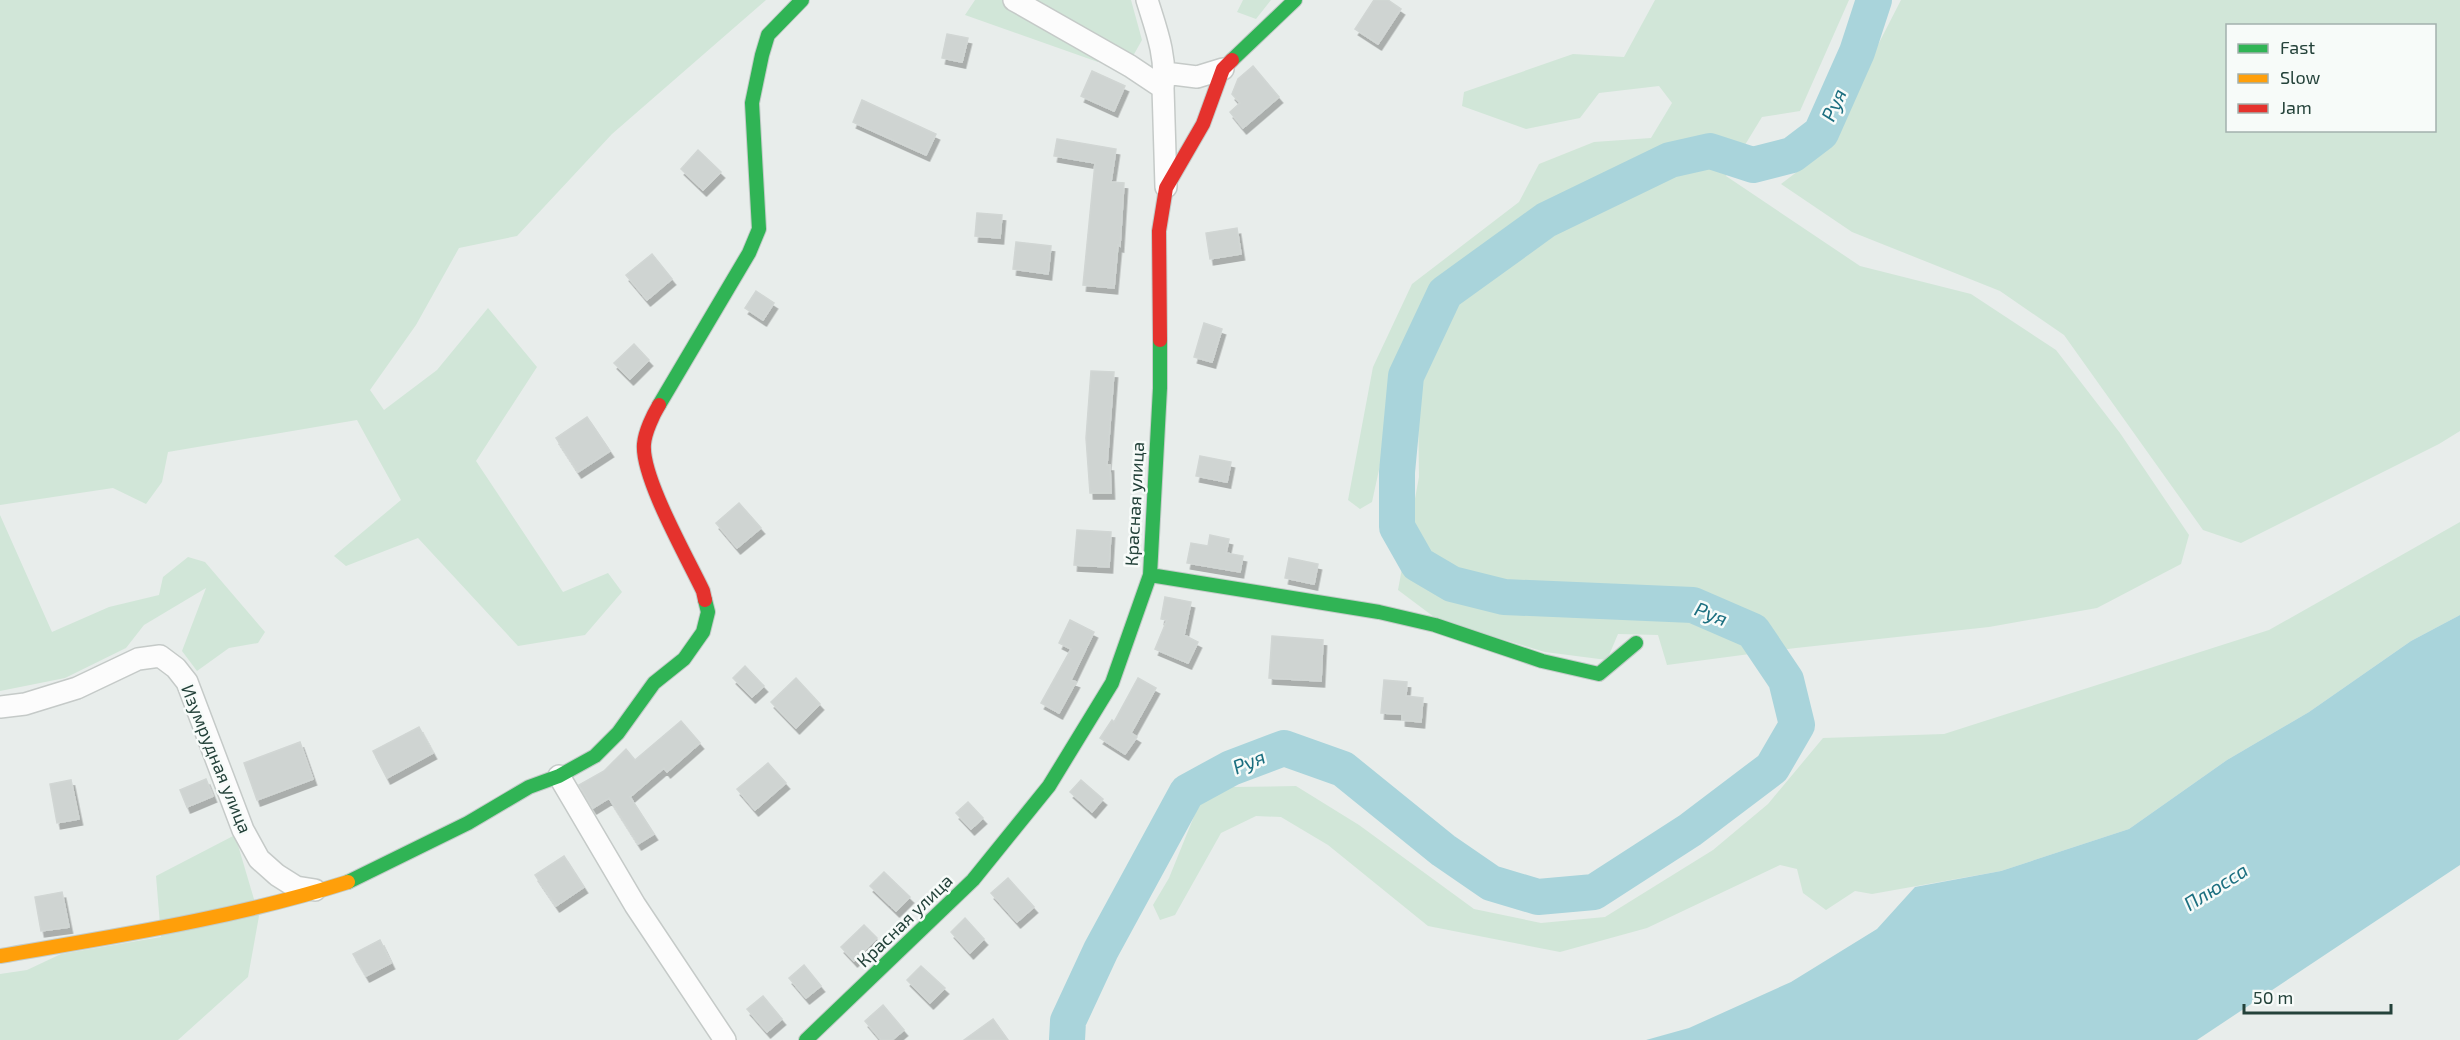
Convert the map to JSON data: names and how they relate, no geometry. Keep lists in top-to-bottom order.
{
  "streets": {
    "street": ["Красная улица", "Изумрудная улица"]
  },
  "water": ["Руя", "Плюсса"],
  "legend": ["Fast", "Slow", "Jam"],
  "scale_bar": "50 m"
}
